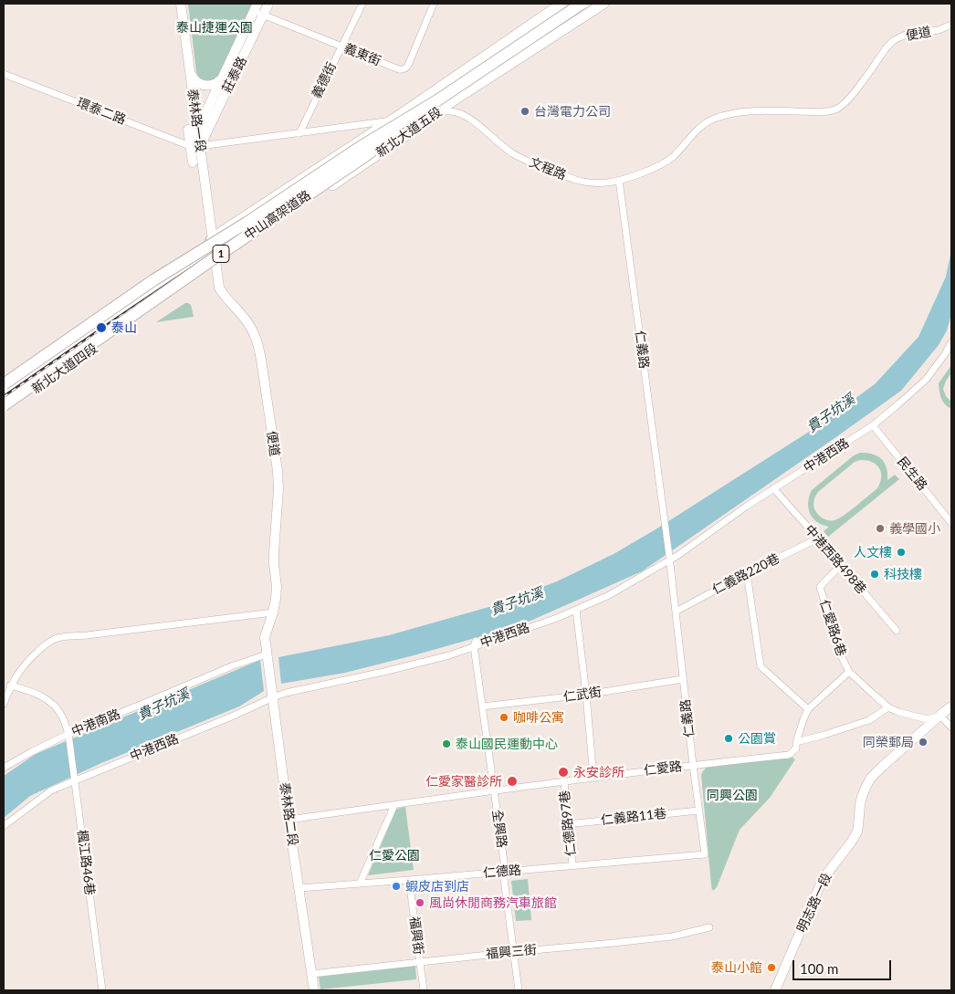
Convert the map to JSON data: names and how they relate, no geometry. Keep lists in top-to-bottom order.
{
  "streets": {
    "highway": ["中山高架道路", "1"],
    "main road": [
      "便道",
      "莊泰路",
      "泰林路一段",
      "新北大道五段",
      "新北大道四段",
      "泰林路二段",
      "明志路一段"
    ],
    "street": [
      "義東街",
      "義德街",
      "環泰二路",
      "文程路",
      "仁義路",
      "中港西路",
      "民生路",
      "中港西路498巷",
      "仁義路220巷",
      "仁愛路6巷",
      "仁武街",
      "中港南路",
      "仁愛路",
      "仁義路11巷",
      "仁德路97巷",
      "全興路",
      "楓江路46巷",
      "仁德路",
      "福興街",
      "福興三街"
    ]
  },
  "crossings": [
    ["便道", "新北大道五段"],
    ["便道", "文程路"],
    ["便道", "新北大道四段"],
    ["便道", "泰林路二段"],
    ["義東街", "莊泰路"],
    ["義東街", "義德街"],
    ["莊泰路", "環泰二路"],
    ["莊泰路", "泰林路一段"],
    ["莊泰路", "文程路"],
    ["義德街", "文程路"],
    ["環泰二路", "泰林路一段"],
    ["環泰二路", "文程路"],
    ["泰林路一段", "新北大道五段"],
    ["泰林路一段", "文程路"],
    ["泰林路一段", "1"],
    ["新北大道五段", "文程路"],
    ["新北大道五段", "1"],
    ["新北大道五段", "新北大道四段"],
    ["文程路", "仁義路"],
    ["仁義路", "中港西路"],
    ["仁義路", "仁義路220巷"],
    ["仁義路", "仁武街"],
    ["仁義路", "仁愛路"],
    ["仁義路", "仁義路11巷"],
    ["仁義路", "仁德路"],
    ["中港西路", "民生路"],
    ["中港西路", "中港西路498巷"],
    ["中港西路", "泰林路二段"],
    ["中港西路", "全興路"],
    ["中港西路", "楓江路46巷"],
    ["中港西路498巷", "仁義路220巷"],
    ["中港西路498巷", "仁愛路6巷"],
    ["仁愛路6巷", "仁愛路"],
    ["仁武街", "全興路"],
    ["中港南路", "泰林路二段"],
    ["中港南路", "楓江路46巷"],
    ["仁愛路", "泰林路二段"],
    ["仁愛路", "仁德路97巷"],
    ["仁愛路", "全興路"],
    ["泰林路二段", "仁德路"],
    ["泰林路二段", "福興三街"],
    ["仁義路11巷", "仁德路97巷"],
    ["仁德路97巷", "仁德路"],
    ["全興路", "仁德路"],
    ["全興路", "福興三街"],
    ["仁德路", "福興街"],
    ["福興街", "福興三街"]
  ],
  "water": ["貴子坑溪"],
  "parks": ["泰山捷運公園", "同興公園", "仁愛公園"],
  "places": [
    "台灣電力公司",
    "泰山",
    "義學國小",
    "人文樓",
    "科技樓",
    "咖啡公寓",
    "公園賞",
    "同榮郵局",
    "泰山國民運動中心",
    "永安診所",
    "仁愛家醫診所",
    "蝦皮店到店",
    "風尚休閒商務汽車旅館",
    "泰山小館"
  ],
  "scale_bar": "100 m"
}
